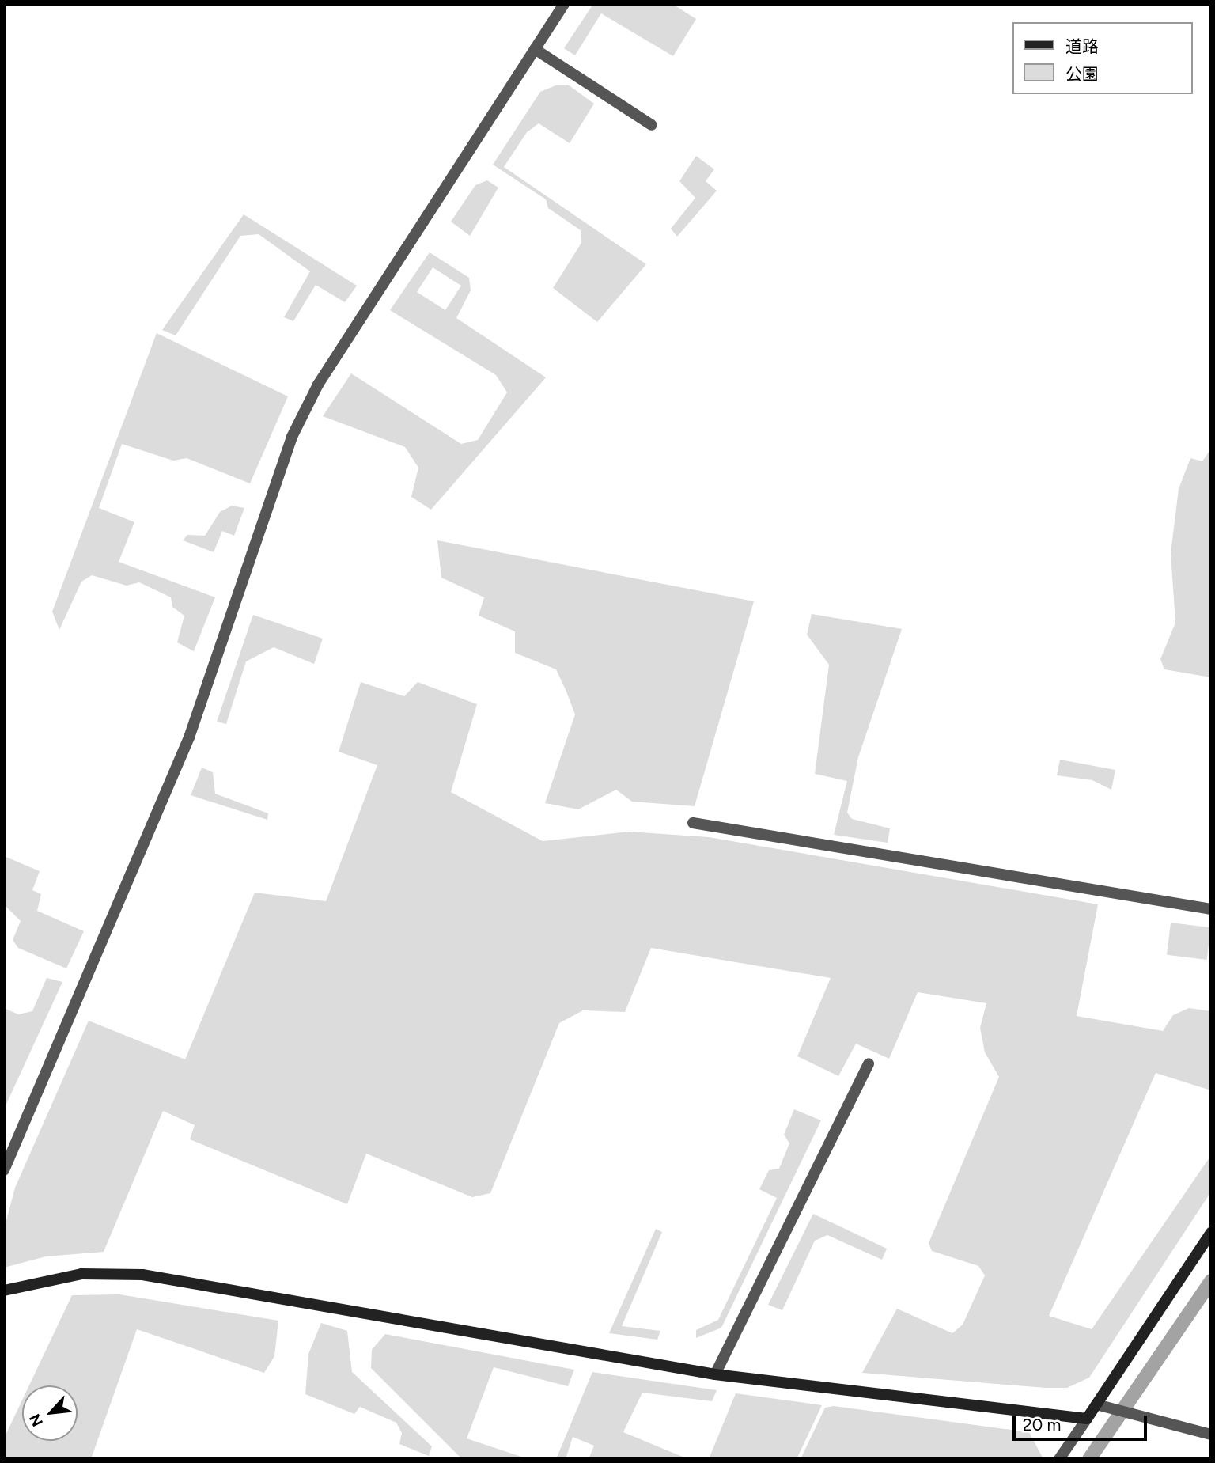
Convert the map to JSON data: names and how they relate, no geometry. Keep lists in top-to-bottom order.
{
  "legend": ["道路", "公園"],
  "scale_bar": "20 m",
  "north": "bottom left"
}
